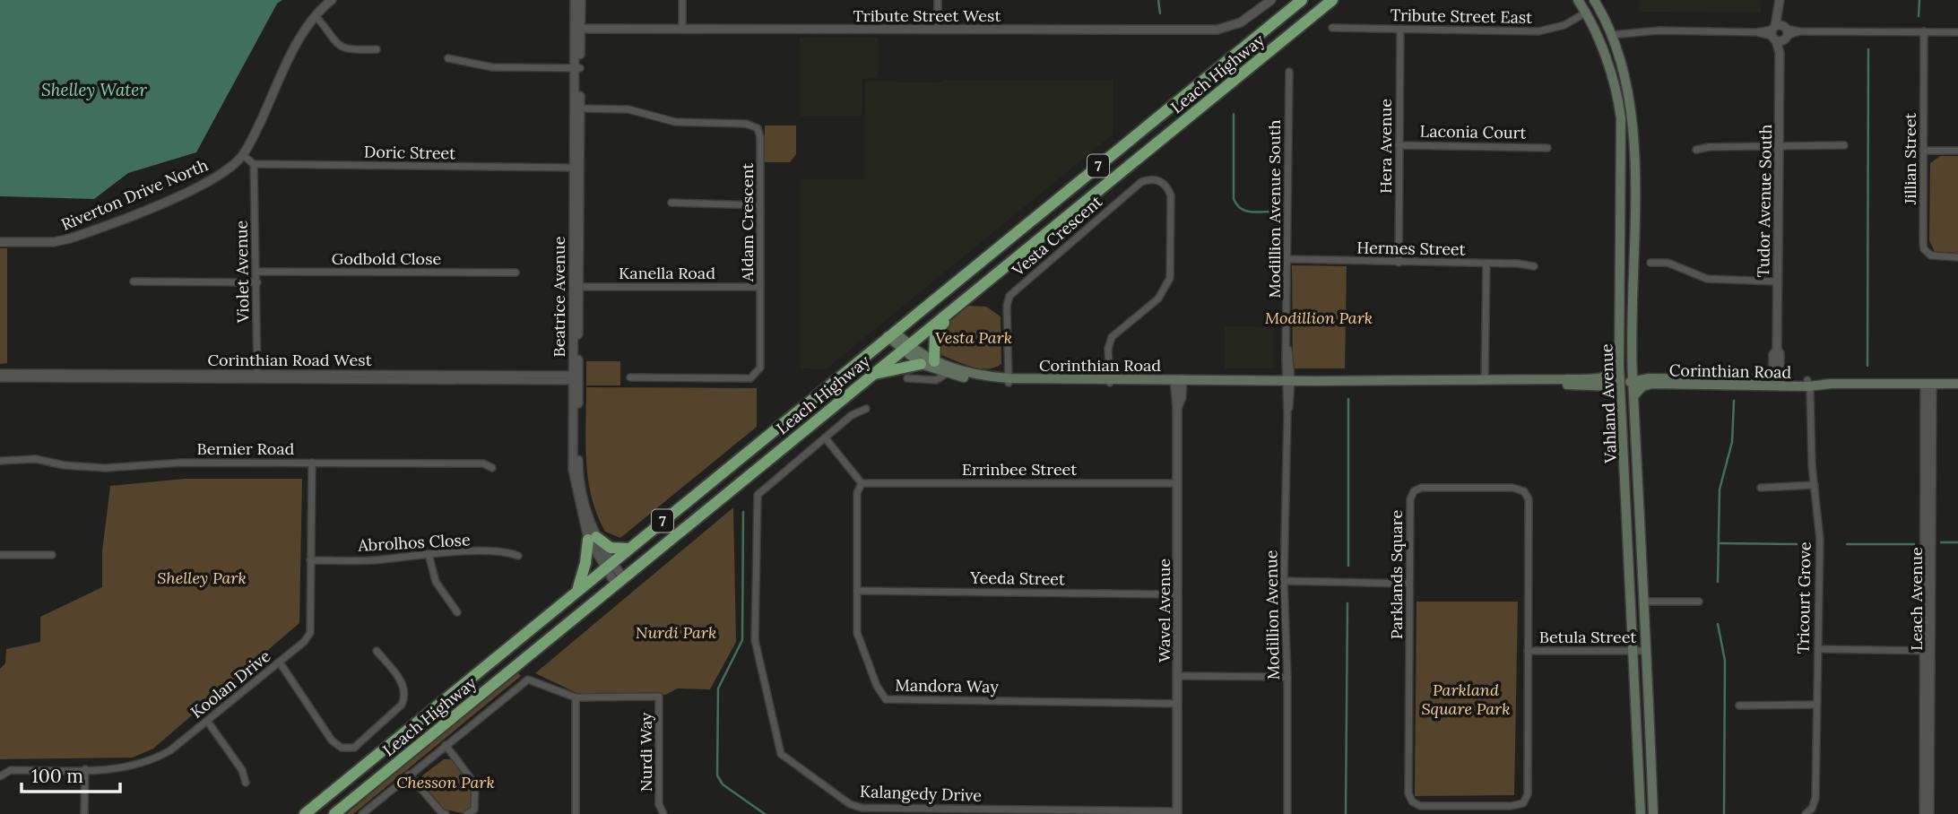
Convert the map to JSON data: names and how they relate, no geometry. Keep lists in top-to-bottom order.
{
  "streets": {
    "highway": ["Leach Highway", "7"],
    "main road": ["Corinthian Road", "Vahland Avenue"],
    "street": [
      "Tribute Street West",
      "Tribute Street East",
      "Laconia Court",
      "Hera Avenue",
      "Doric Street",
      "Jillian Street",
      "Riverton Drive North",
      "Tudor Avenue South",
      "Modillion Avenue South",
      "Aldam Crescent",
      "Vesta Crescent",
      "Hermes Street",
      "Godbold Close",
      "Violet Avenue",
      "Kanella Road",
      "Beatrice Avenue",
      "Corinthian Road West",
      "Bernier Road",
      "Errinbee Street",
      "Abrolhos Close",
      "Parklands Square",
      "Yeeda Street",
      "Tricourt Grove",
      "Leach Avenue",
      "Wavel Avenue",
      "Modillion Avenue",
      "Betula Street",
      "Koolan Drive",
      "Mandora Way",
      "Nurdi Way",
      "Kalangedy Drive"
    ]
  },
  "crossings": [
    ["Tribute Street West", "Beatrice Avenue"],
    ["Tribute Street East", "Hera Avenue"],
    ["Tribute Street East", "Vahland Avenue"],
    ["Leach Highway", "Beatrice Avenue"],
    ["Leach Highway", "Corinthian Road"],
    ["Laconia Court", "Hera Avenue"],
    ["Hera Avenue", "Hermes Street"],
    ["Doric Street", "Violet Avenue"],
    ["Doric Street", "Beatrice Avenue"],
    ["Tudor Avenue South", "Corinthian Road"],
    ["Modillion Avenue South", "Hermes Street"],
    ["Modillion Avenue South", "Corinthian Road"],
    ["Modillion Avenue South", "Modillion Avenue"],
    ["Aldam Crescent", "Kanella Road"],
    ["Aldam Crescent", "Beatrice Avenue"],
    ["Vesta Crescent", "Corinthian Road"],
    ["Godbold Close", "Violet Avenue"],
    ["Violet Avenue", "Corinthian Road West"],
    ["Kanella Road", "Beatrice Avenue"],
    ["Beatrice Avenue", "Corinthian Road West"],
    ["Corinthian Road", "Vahland Avenue"],
    ["Corinthian Road", "Tricourt Grove"],
    ["Corinthian Road", "Leach Avenue"],
    ["Corinthian Road", "Wavel Avenue"],
    ["Corinthian Road", "Modillion Avenue"],
    ["Vahland Avenue", "Betula Street"],
    ["Bernier Road", "Koolan Drive"],
    ["Errinbee Street", "Wavel Avenue"],
    ["Errinbee Street", "Mandora Way"],
    ["Abrolhos Close", "Koolan Drive"],
    ["Parklands Square", "Betula Street"],
    ["Yeeda Street", "Wavel Avenue"],
    ["Yeeda Street", "Mandora Way"],
    ["Wavel Avenue", "Mandora Way"],
    ["Wavel Avenue", "Kalangedy Drive"]
  ],
  "water": ["Shelley Water"],
  "parks": [
    "Modillion Park",
    "Vesta Park",
    "Shelley Park",
    "Nurdi Park",
    "Parkland Square Park",
    "Chesson Park"
  ],
  "scale_bar": "100 m"
}
